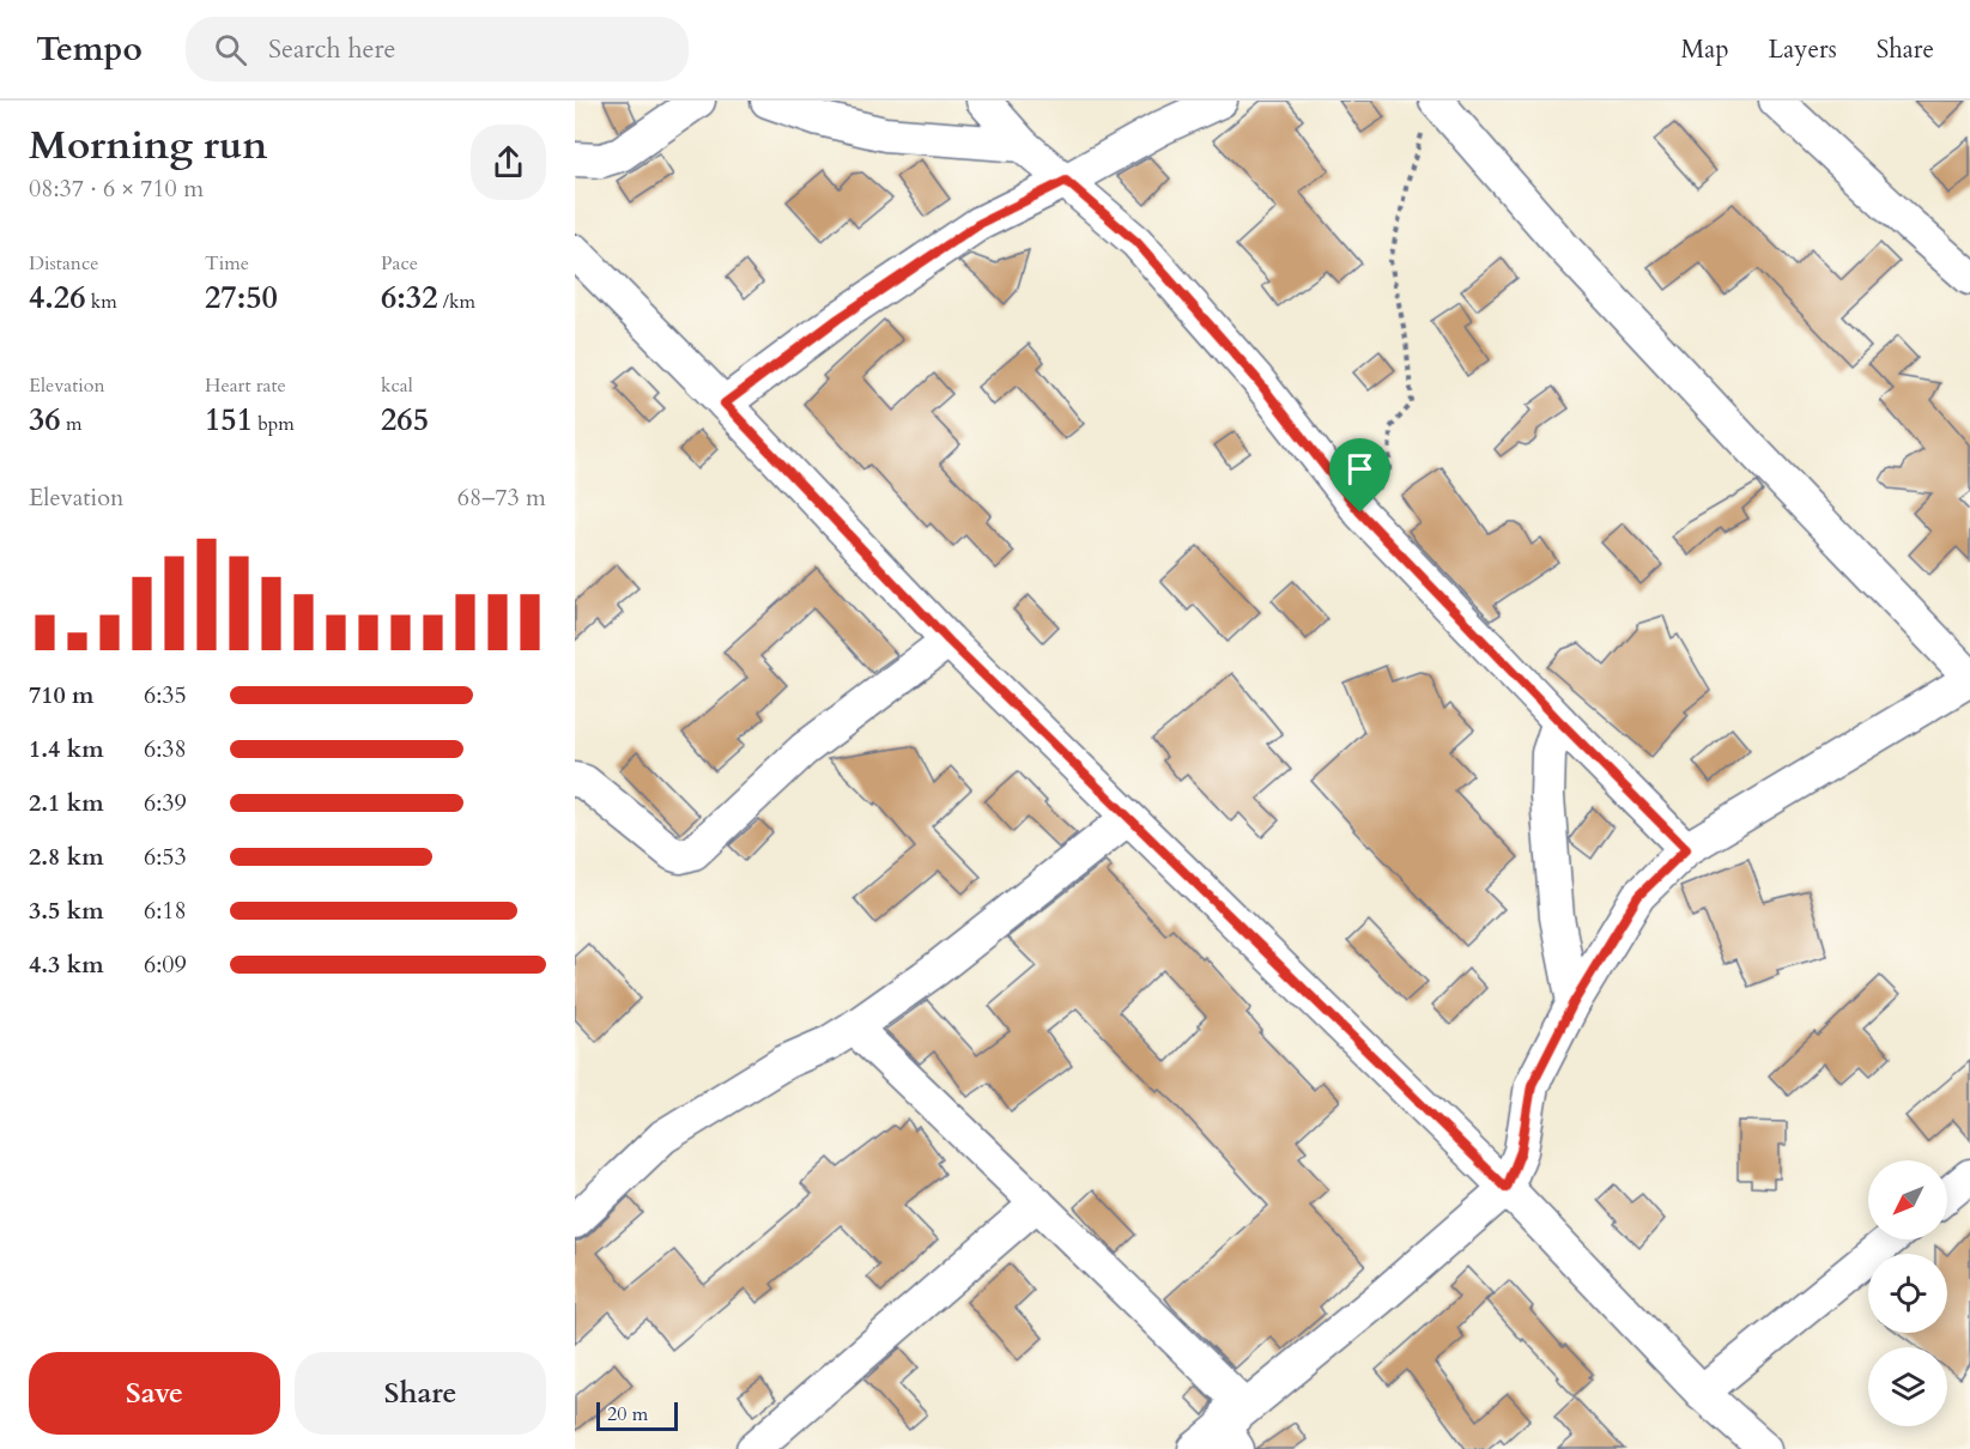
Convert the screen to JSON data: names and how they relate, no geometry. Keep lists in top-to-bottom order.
{
  "scale_bar": "20 m",
  "north": "bottom left",
  "page": {
    "header": "Tempo",
    "search": "Search here",
    "nav": ["Map", "Layers", "Share"],
    "heading": ["Morning run", "08:37 · 6 × 710 m"],
    "stats": [
      ["Distance", "4.26 km"],
      ["Time", "27:50"],
      ["Pace", "6:32 /km"],
      ["Elevation", "36 m"],
      ["Heart rate", "151 bpm"],
      ["kcal", "265"]
    ],
    "chart": ["Elevation", "68–73 m"],
    "list": [
      {
        "name": "710 m",
        "note": "6:35"
      },
      {
        "name": "1.4 km",
        "note": "6:38"
      },
      {
        "name": "2.1 km",
        "note": "6:39"
      },
      {
        "name": "2.8 km",
        "note": "6:53"
      },
      {
        "name": "3.5 km",
        "note": "6:18"
      },
      {
        "name": "4.3 km",
        "note": "6:09"
      }
    ],
    "buttons": ["Save", "Share"],
    "scale": "20 m"
  }
}
